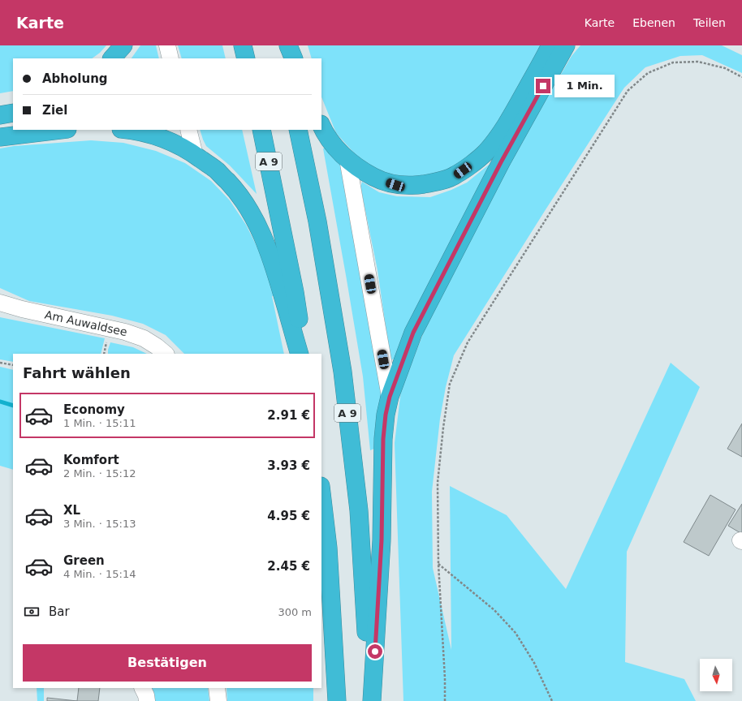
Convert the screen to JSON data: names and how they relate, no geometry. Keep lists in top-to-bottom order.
{
  "streets": {
    "highway": ["A 9"],
    "street": ["Am Auwaldsee"]
  },
  "north": "bottom",
  "page": {
    "header": "Karte",
    "nav": ["Karte", "Ebenen", "Teilen"],
    "banner": ["Abholung", "Ziel"],
    "bubble": "1 Min.",
    "heading": "Fahrt wählen",
    "list": [
      {
        "name": "Economy",
        "note": "1 Min. · 15:11",
        "value": "2.91 €"
      },
      {
        "name": "Komfort",
        "note": "2 Min. · 15:12",
        "value": "3.93 €"
      },
      {
        "name": "XL",
        "note": "3 Min. · 15:13",
        "value": "4.95 €"
      },
      {
        "name": "Green",
        "note": "4 Min. · 15:14",
        "value": "2.45 €"
      }
    ],
    "pay": ["Bar", "300 m"],
    "buttons": "Bestätigen"
  }
}
